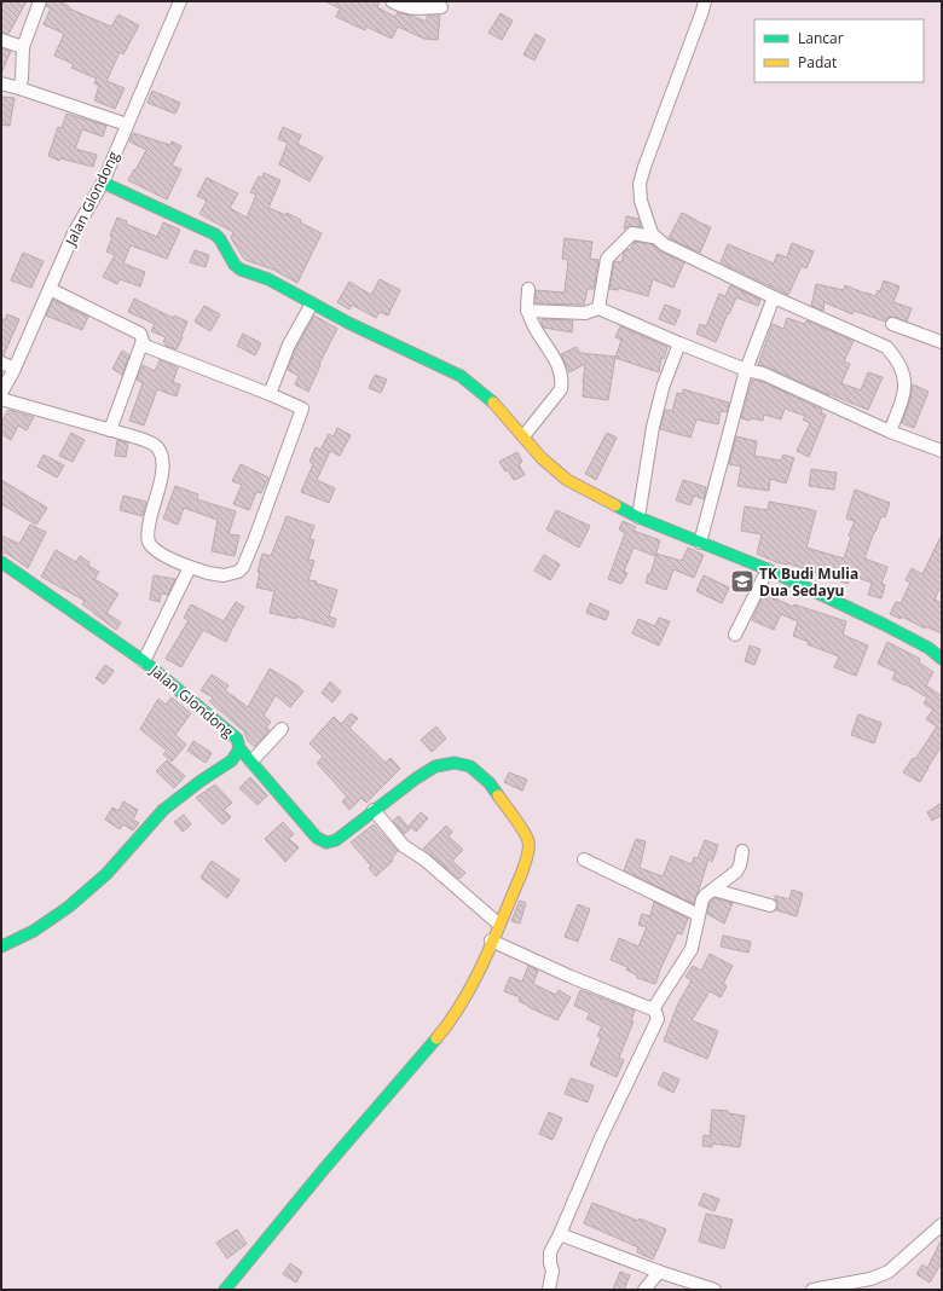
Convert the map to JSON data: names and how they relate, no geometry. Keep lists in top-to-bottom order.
{
  "streets": {
    "street": ["Jalan Glondong"]
  },
  "places": {
    "school or university": ["TK Budi Mulia Dua Sedayu"]
  },
  "legend": ["Lancar", "Padat"]
}
